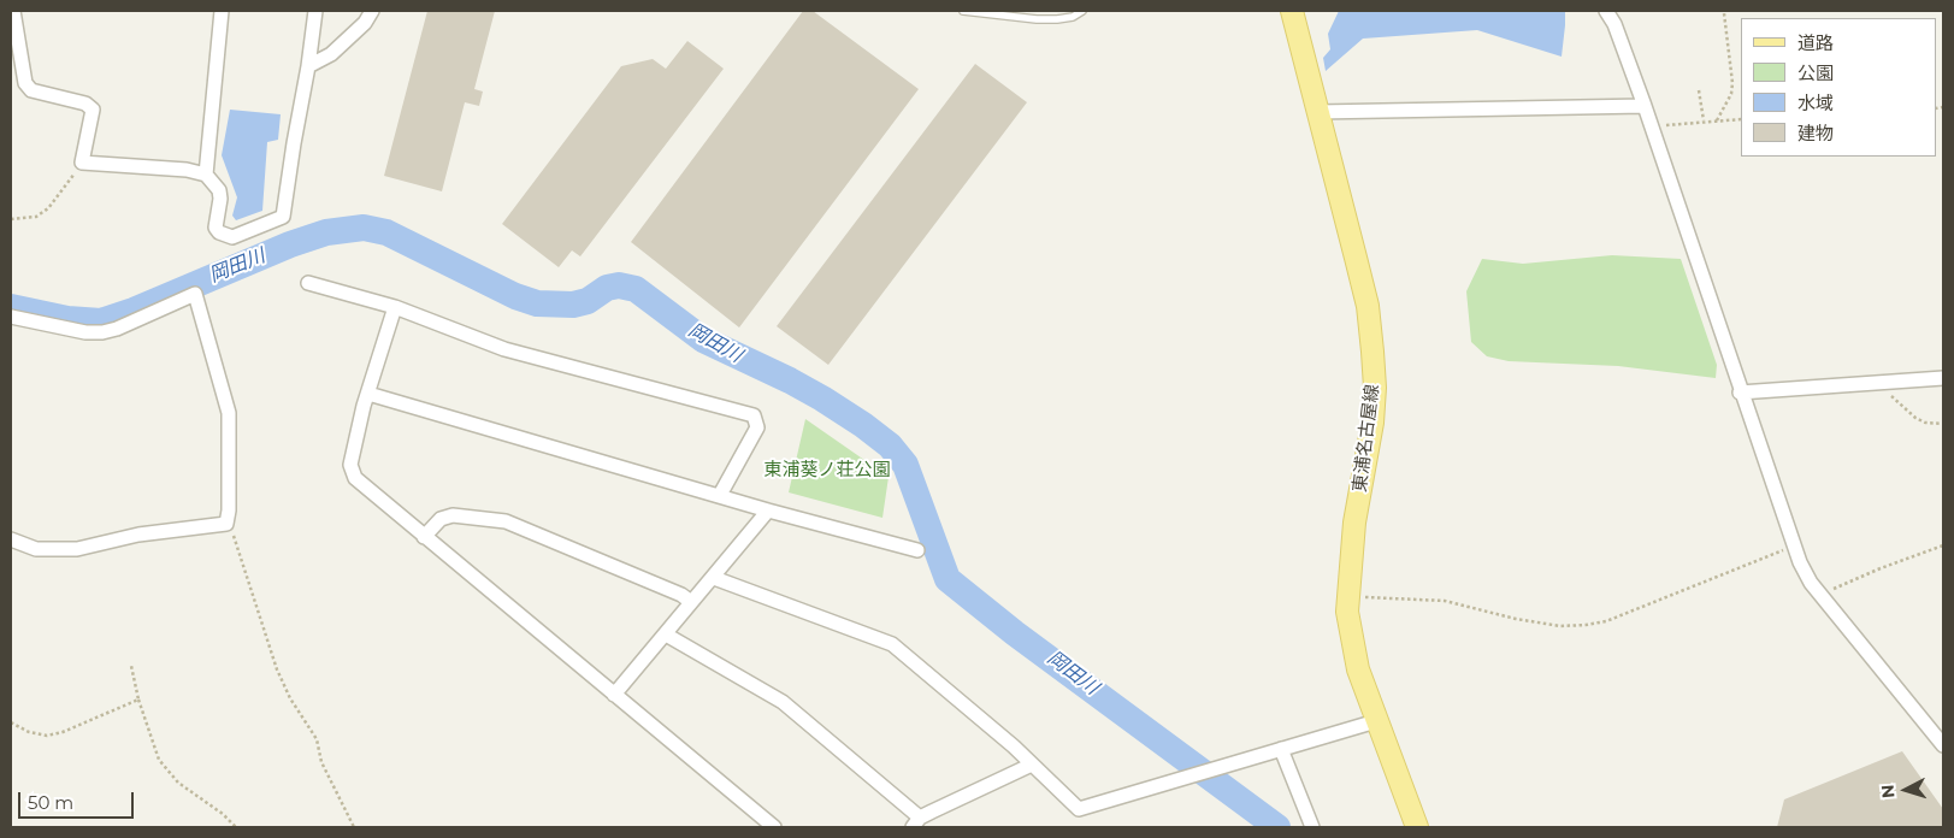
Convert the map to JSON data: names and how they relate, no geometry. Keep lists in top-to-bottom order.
{
  "streets": {
    "main road": ["東浦名古屋線"]
  },
  "water": ["岡田川"],
  "parks": ["東浦葵ノ荘公園"],
  "legend": [
    "道路",
    "公園",
    "水域",
    "建物"
  ],
  "scale_bar": "50 m",
  "north": "left"
}
